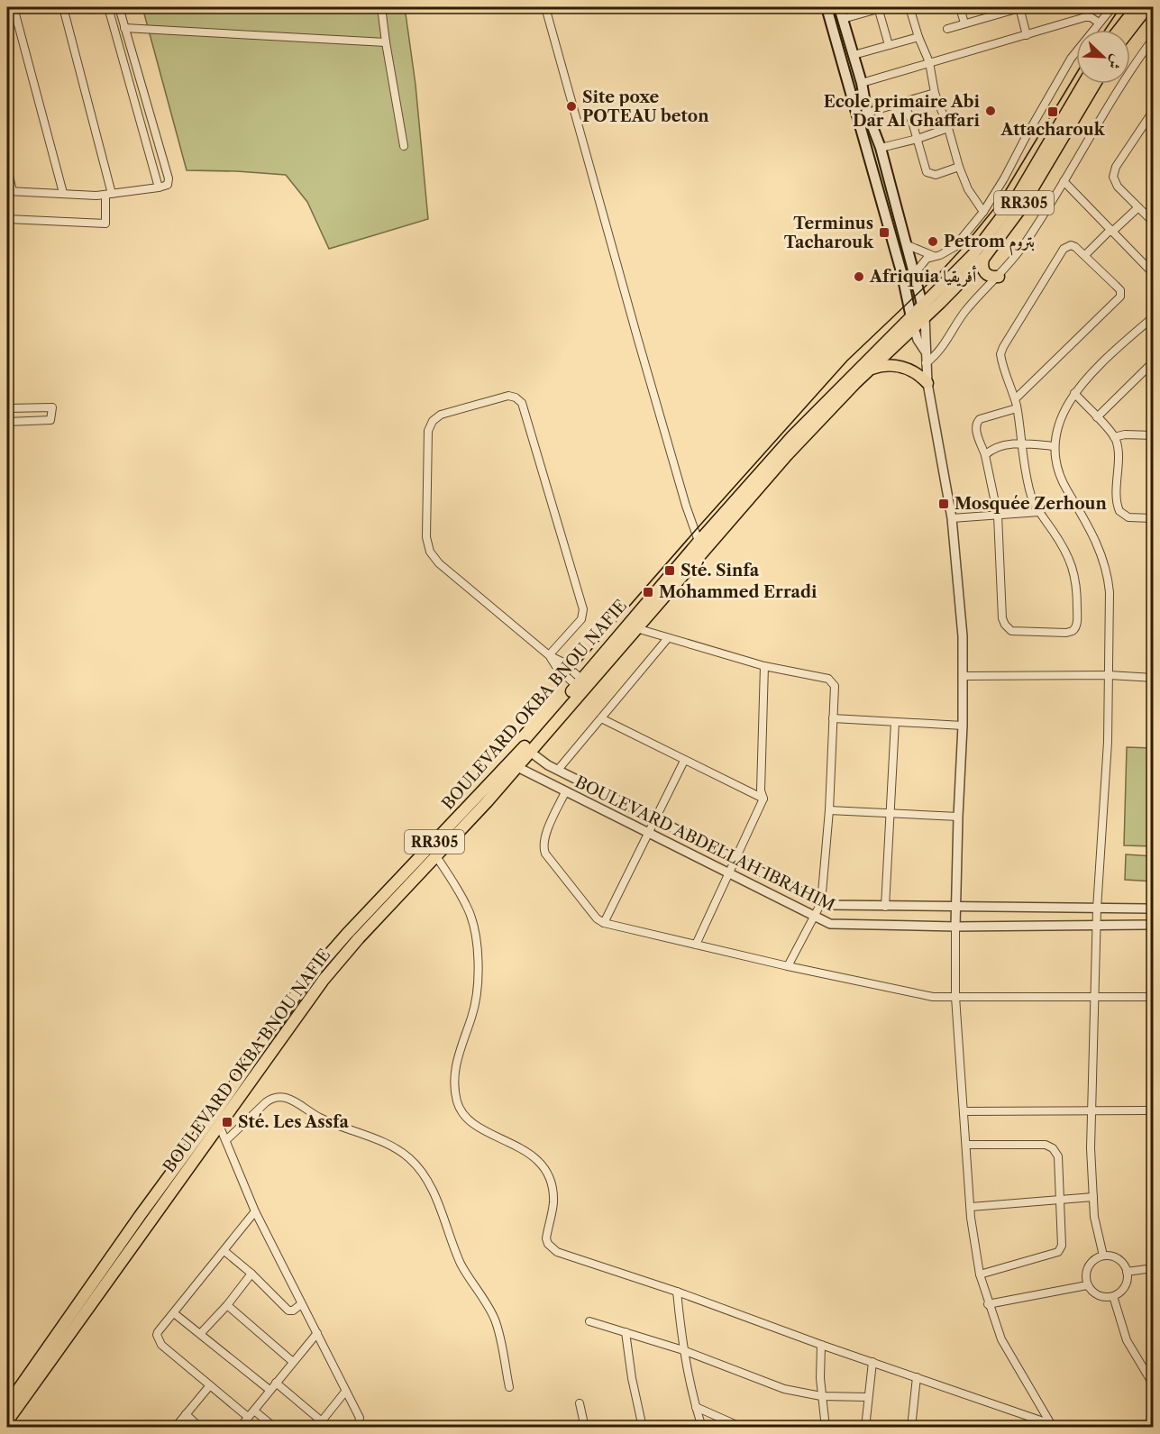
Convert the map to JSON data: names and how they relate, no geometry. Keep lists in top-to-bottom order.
{
  "streets": {
    "main road": ["RR305", "BOULEVARD OKBA BNOU NAFIE"],
    "street": ["BOULEVARD ABDELLAH IBRAHIM"]
  },
  "crossings": [
    ["BOULEVARD OKBA BNOU NAFIE", "BOULEVARD ABDELLAH IBRAHIM"]
  ],
  "places": {
    "other": [
      "Site poxe POTEAU beton",
      "Ecole primaire Abi Dar Al Ghaffari",
      "Petrom بتروم",
      "Afriquia أفريقيا"
    ],
    "transit": [
      "Attacharouk",
      "Terminus Tacharouk",
      "Mosquée Zerhoun",
      "Sté. Sinfa",
      "Mohammed Erradi",
      "Sté. Les Assfa"
    ]
  },
  "north": "bottom right"
}
